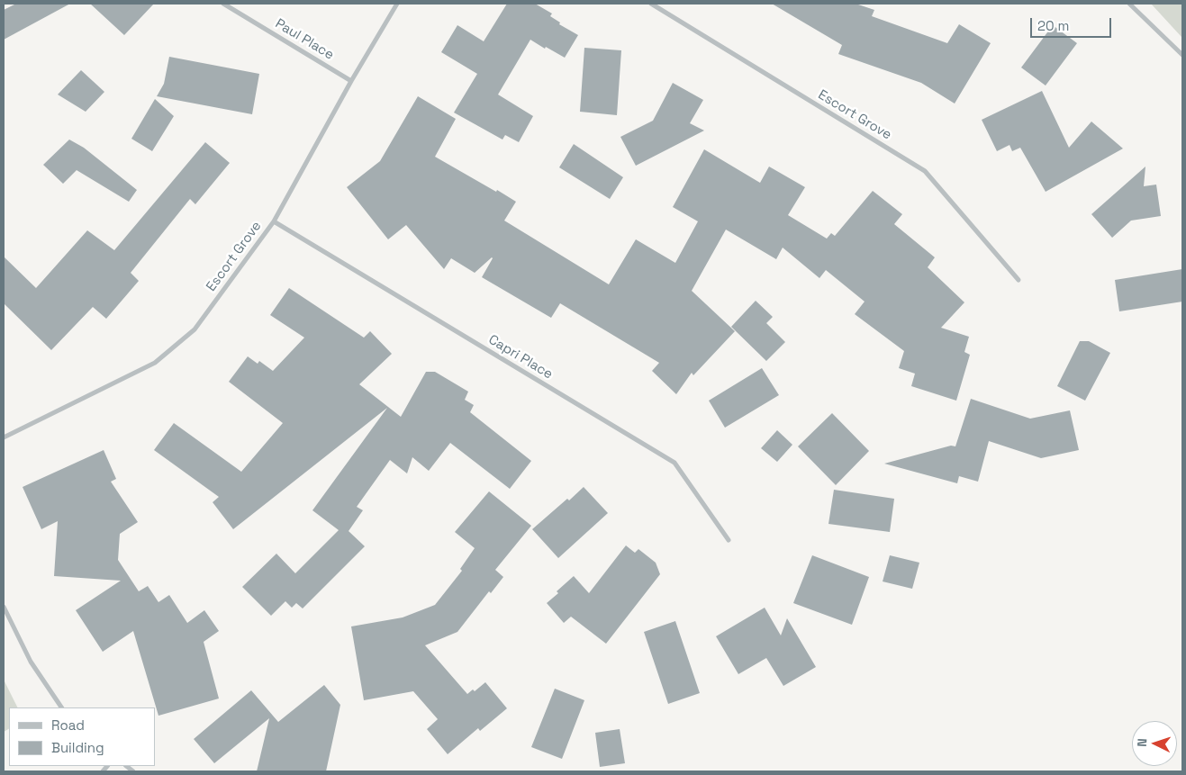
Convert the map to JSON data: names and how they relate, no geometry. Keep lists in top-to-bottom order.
{
  "streets": {
    "street": ["Paul Place", "Escort Grove", "Capri Place"]
  },
  "crossings": [
    ["Paul Place", "Escort Grove"],
    ["Escort Grove", "Capri Place"]
  ],
  "legend": ["Road", "Building"],
  "scale_bar": "20 m",
  "north": "left"
}
